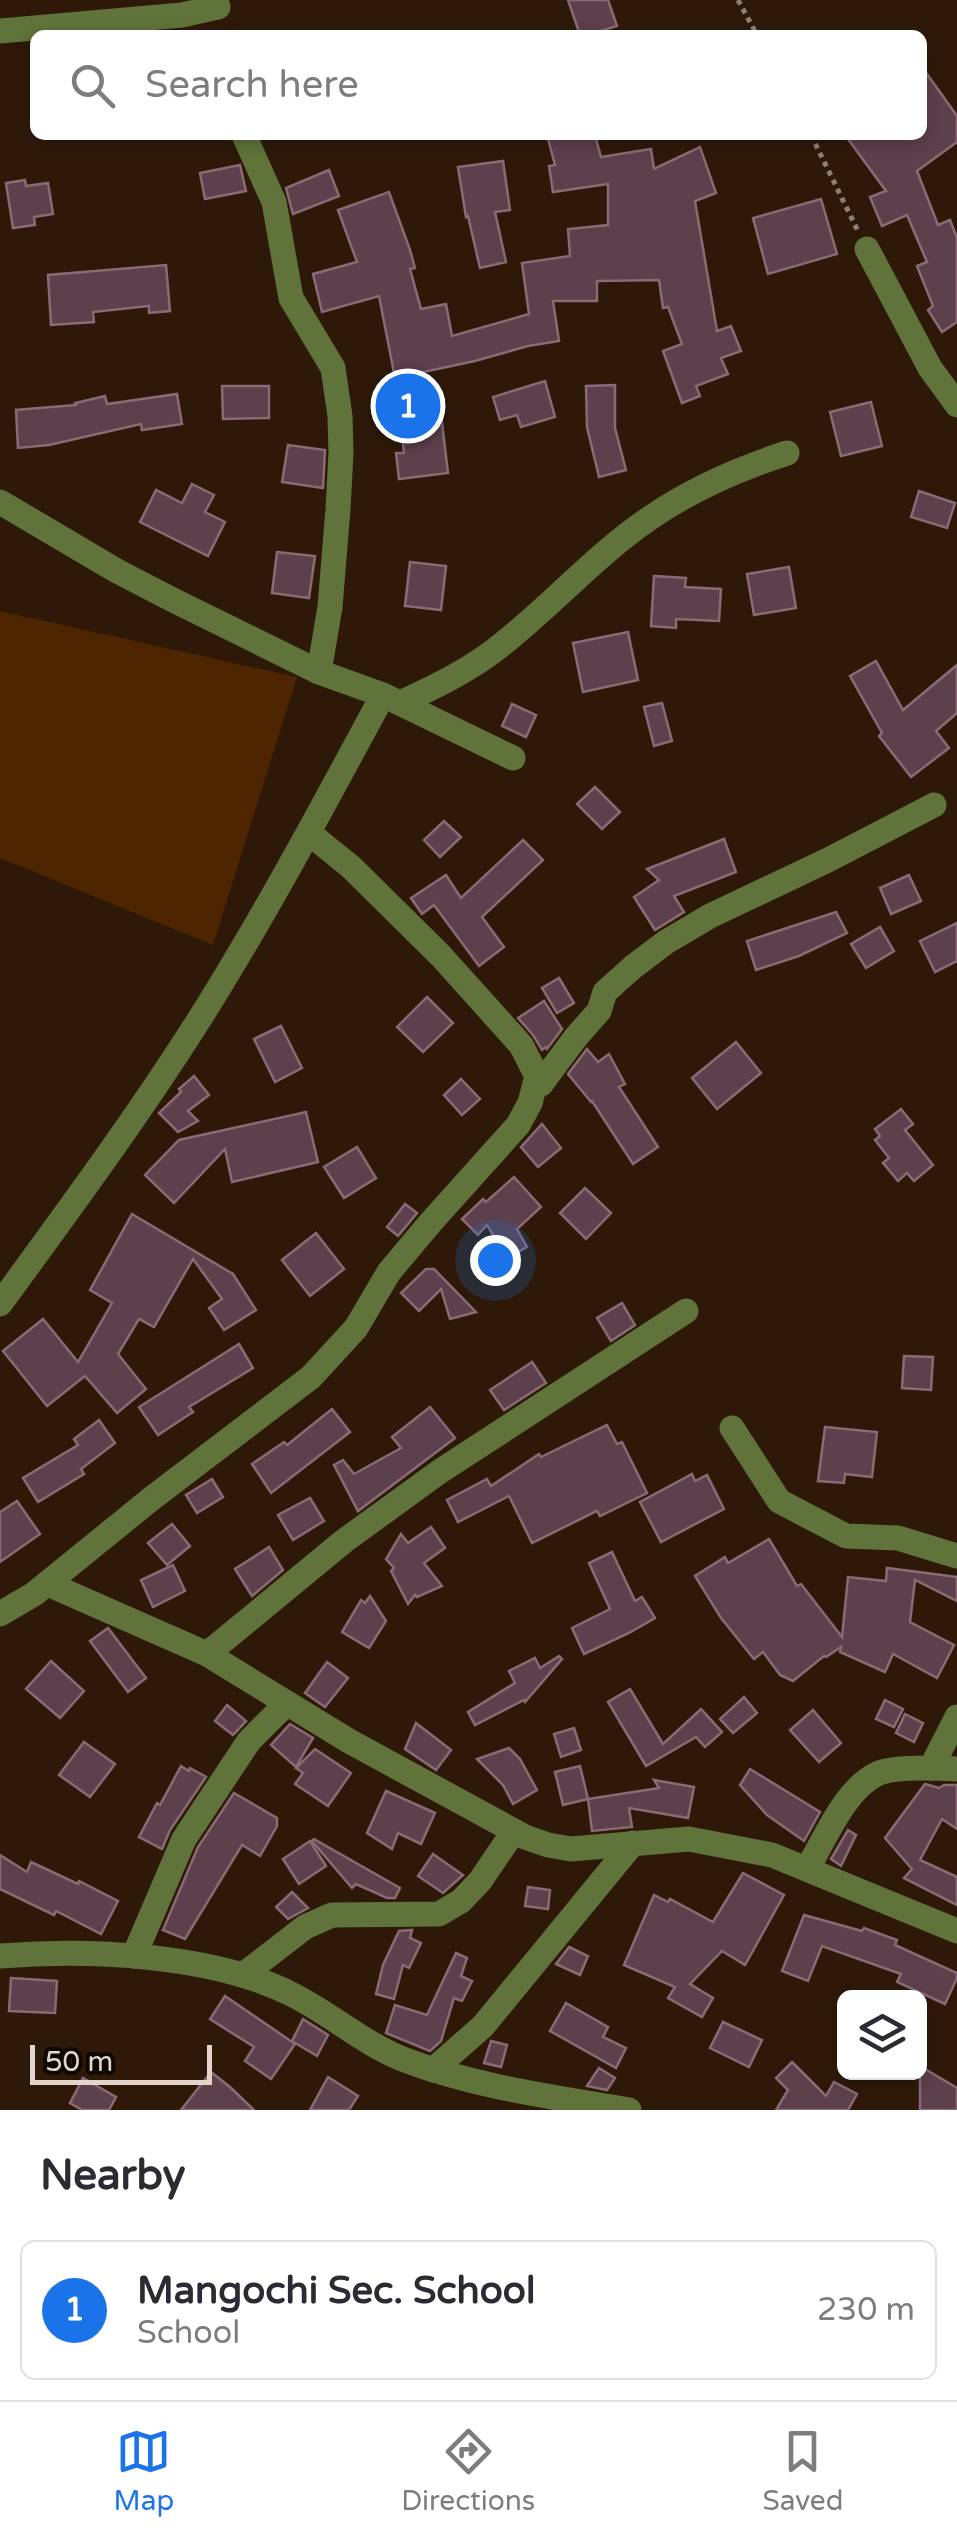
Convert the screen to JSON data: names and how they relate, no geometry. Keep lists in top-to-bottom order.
{
  "scale_bar": "50 m",
  "page": {
    "search": "Search here",
    "pins": "1",
    "scale": "50 m",
    "heading": "Nearby",
    "list": [
      {
        "mark": "1",
        "name": "Mangochi Sec. School",
        "note": "School",
        "value": "230 m"
      }
    ],
    "nav": ["Map", "Directions", "Saved"]
  }
}
